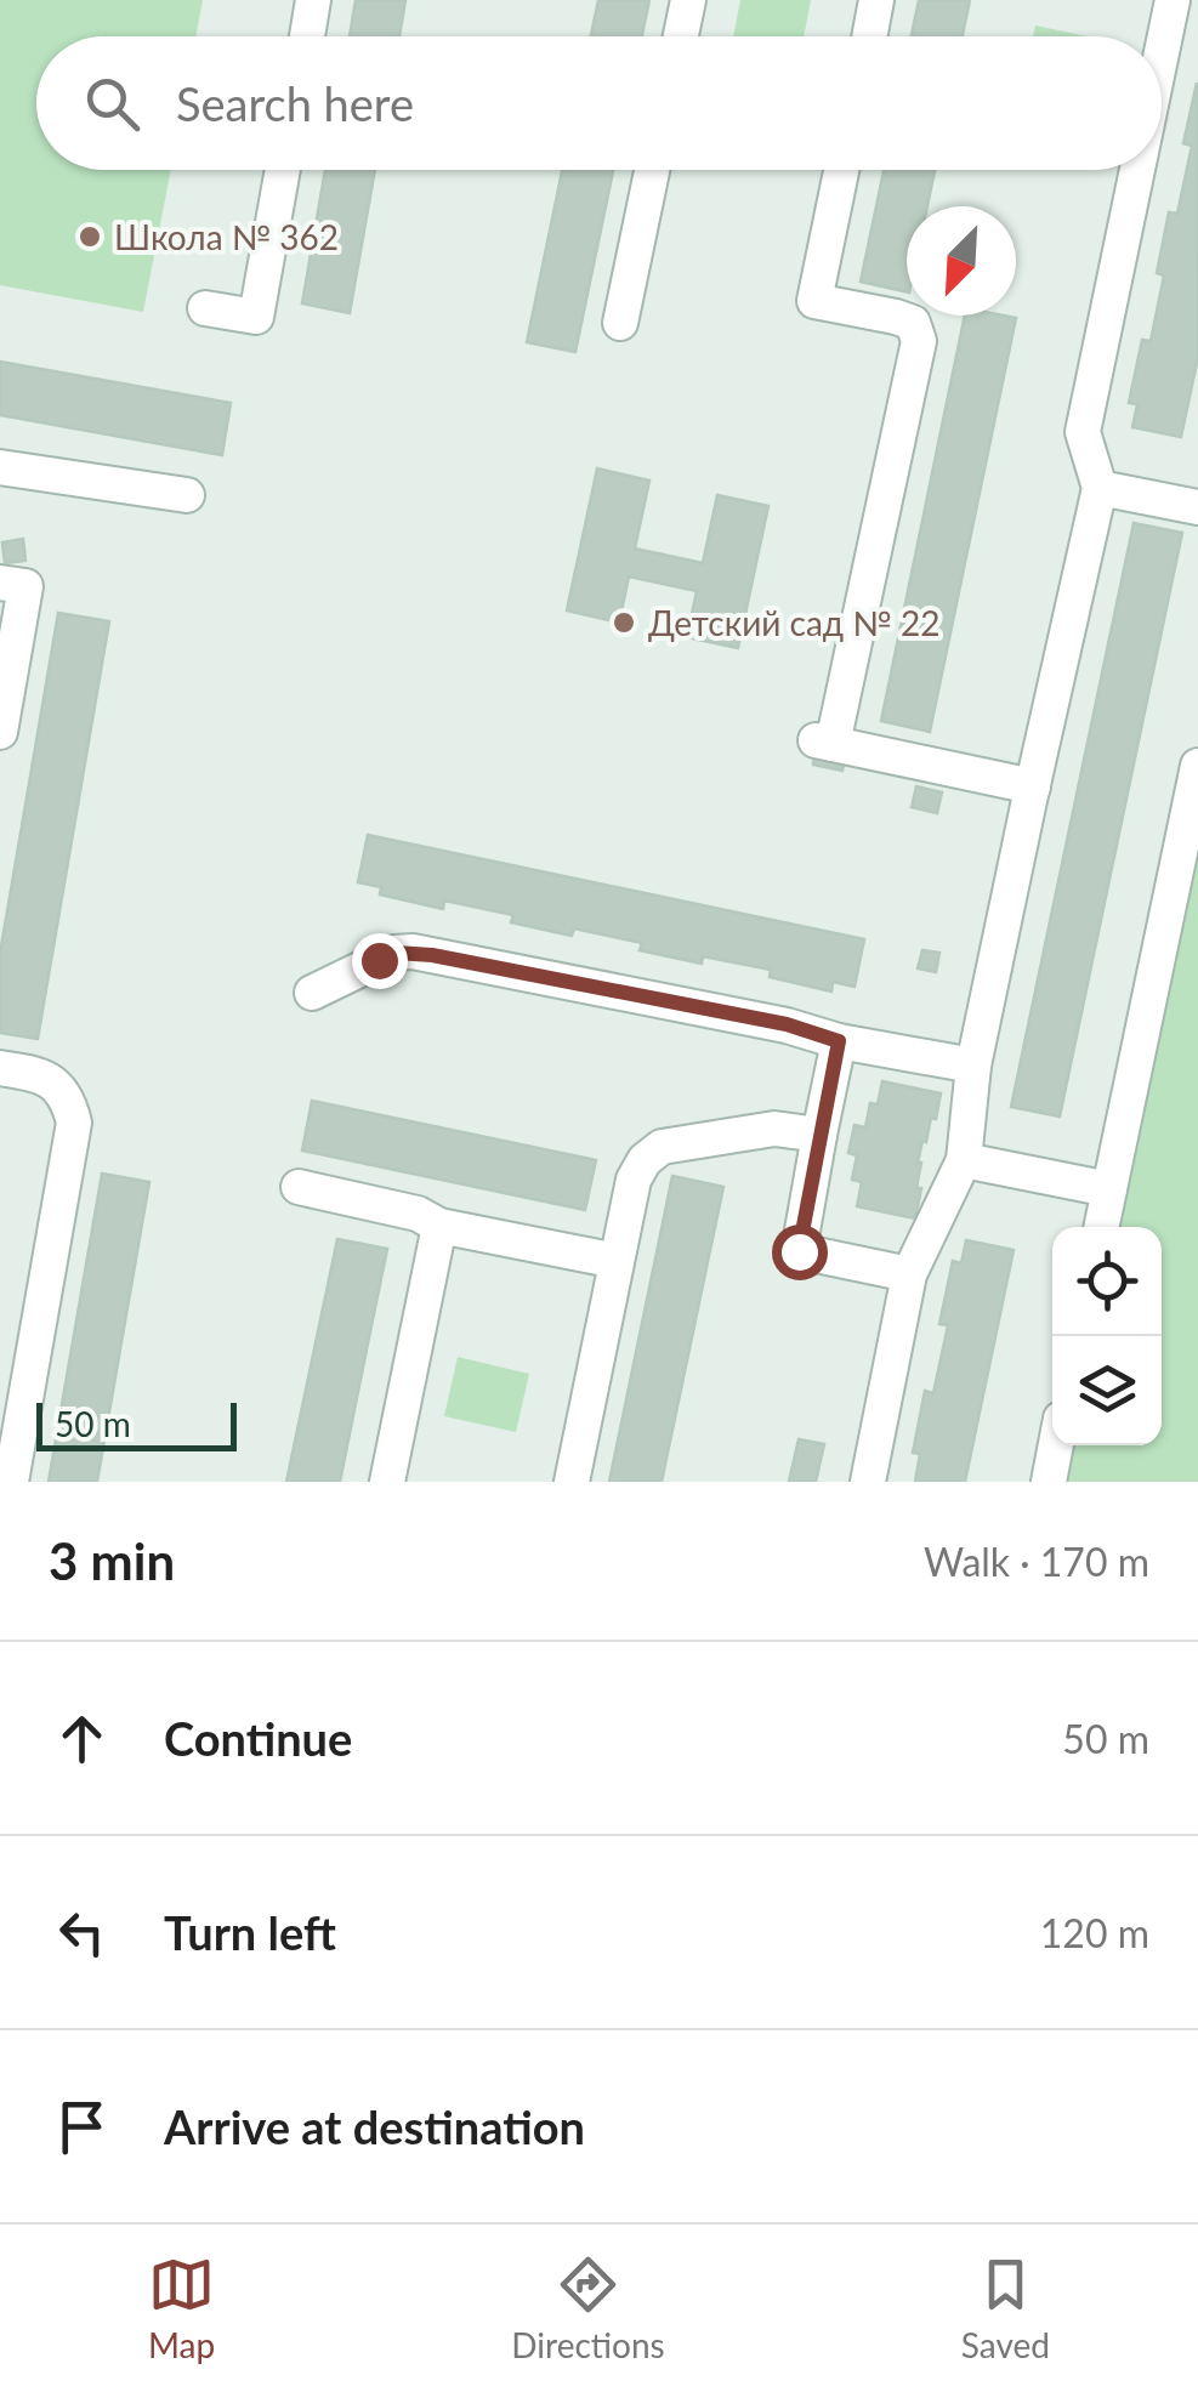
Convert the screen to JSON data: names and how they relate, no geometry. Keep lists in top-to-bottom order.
{
  "places": ["Школа № 362", "Детский сад № 22"],
  "scale_bar": "50 m",
  "north": "bottom left",
  "page": {
    "search": "Search here",
    "scale": "50 m",
    "heading": ["3 min", "Walk · 170 m"],
    "list": [
      ["Continue", "50 m"],
      ["Turn left", "120 m"],
      "Arrive at destination"
    ],
    "nav": ["Map", "Directions", "Saved"]
  }
}
